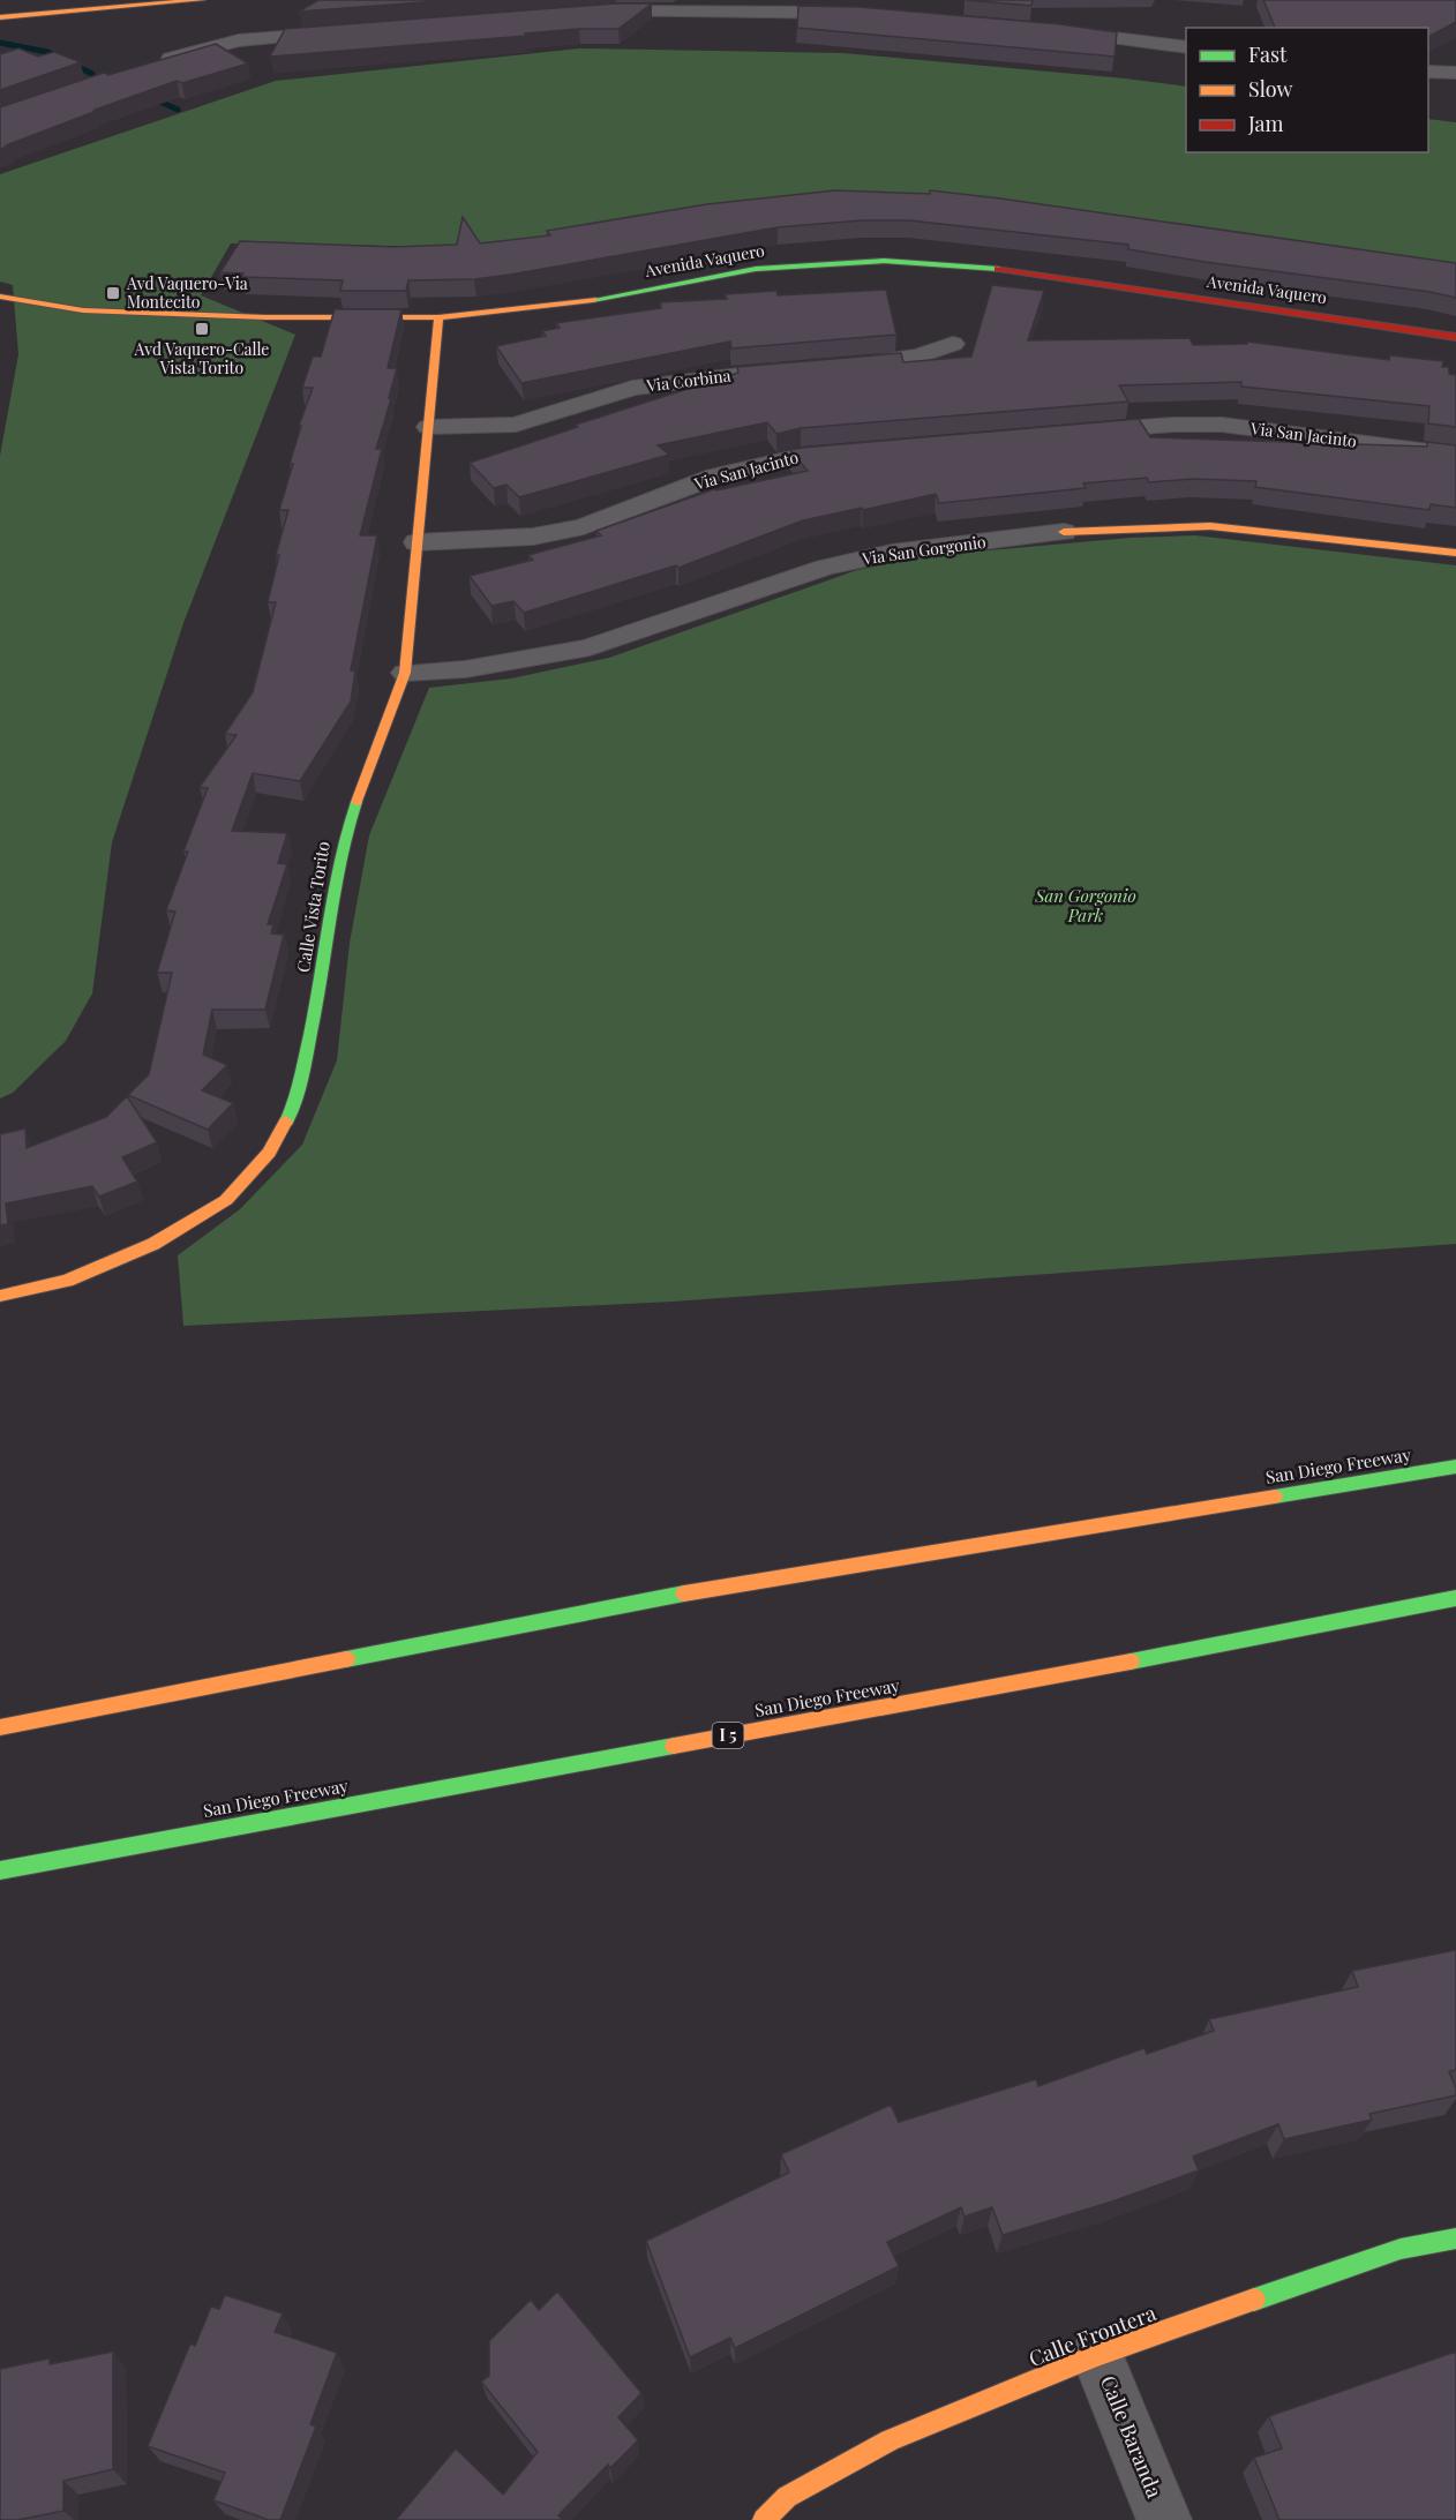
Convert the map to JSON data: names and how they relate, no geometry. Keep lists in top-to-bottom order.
{
  "streets": {
    "main road": [
      "Avenida Vaquero",
      "Via San Gorgonio",
      "Calle Vista Torito",
      "San Diego Freeway",
      "I 5",
      "Calle Frontera"
    ],
    "street": ["Via Corbina", "Via San Jacinto", "Calle Baranda"]
  },
  "crossings": [
    ["Avenida Vaquero", "Calle Vista Torito"],
    ["Via Corbina", "Calle Vista Torito"],
    ["Via San Jacinto", "Calle Vista Torito"],
    ["Via San Gorgonio", "Calle Vista Torito"],
    ["Calle Frontera", "Calle Baranda"]
  ],
  "parks": ["San Gorgonio Park"],
  "places": {
    "transit": ["Avd Vaquero-Via Montecito", "Avd Vaquero-Calle Vista Torito"]
  },
  "legend": ["Fast", "Slow", "Jam"]
}
